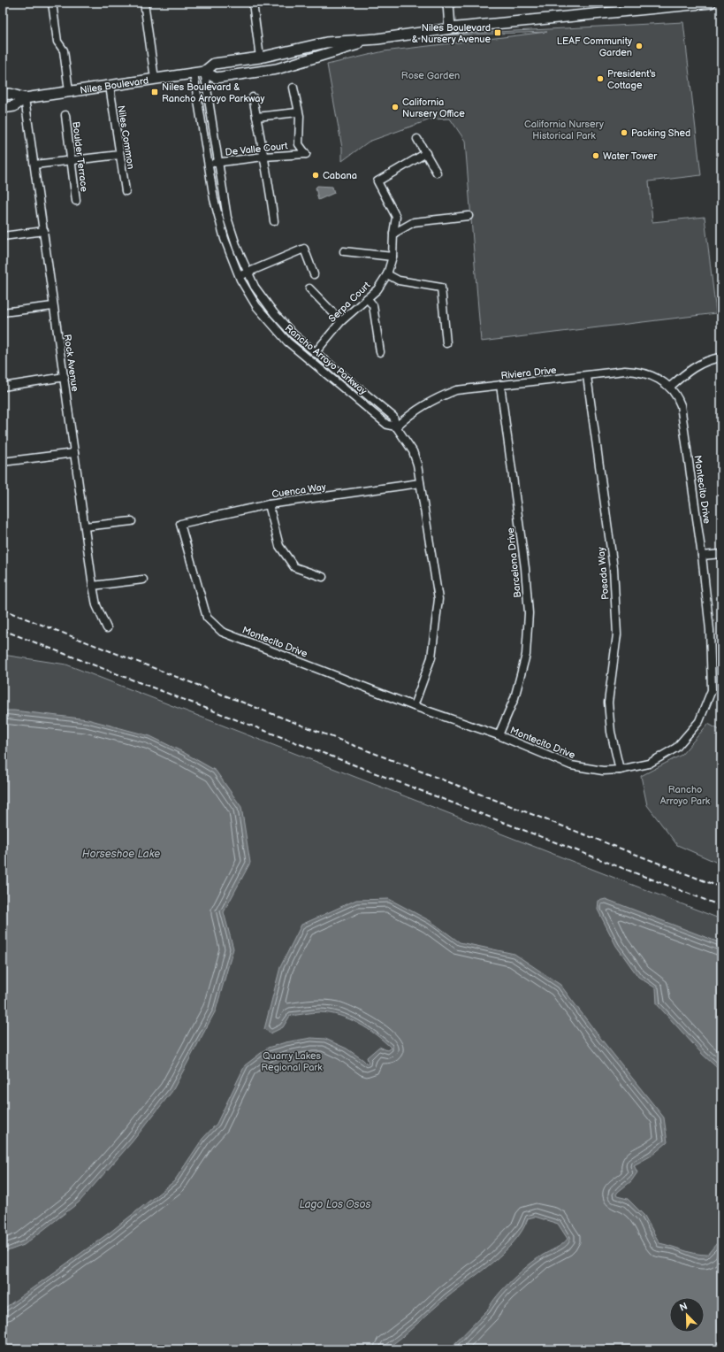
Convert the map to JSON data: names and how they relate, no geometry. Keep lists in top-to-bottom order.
{
  "streets": {
    "main road": ["Niles Boulevard"],
    "street": [
      "Niles Common",
      "De Valle Court",
      "Boulder Terrace",
      "Serpa Court",
      "Rancho Arroyo Parkway",
      "Rock Avenue",
      "Riviera Drive",
      "Montecito Drive",
      "Cuenca Way",
      "Barcelona Drive",
      "Posada Way"
    ]
  },
  "crossings": [
    ["Niles Boulevard", "Niles Common"],
    ["Niles Boulevard", "Rancho Arroyo Parkway"],
    ["Niles Boulevard", "Rock Avenue"],
    ["De Valle Court", "Rancho Arroyo Parkway"],
    ["Serpa Court", "Rancho Arroyo Parkway"],
    ["Rancho Arroyo Parkway", "Riviera Drive"],
    ["Rancho Arroyo Parkway", "Montecito Drive"],
    ["Rancho Arroyo Parkway", "Cuenca Way"],
    ["Riviera Drive", "Montecito Drive"],
    ["Riviera Drive", "Barcelona Drive"],
    ["Riviera Drive", "Posada Way"],
    ["Montecito Drive", "Cuenca Way"],
    ["Montecito Drive", "Barcelona Drive"],
    ["Montecito Drive", "Posada Way"]
  ],
  "water": ["Horseshoe Lake", "Lago Los Osos"],
  "parks": [
    "Rose Garden",
    "California Nursery Historical Park",
    "Rancho Arroyo Park",
    "Quarry Lakes Regional Park"
  ],
  "places": {
    "transit": ["Niles Boulevard & Nursery Avenue", "Niles Boulevard & Rancho Arroyo Parkway"],
    "other": [
      "LEAF Community Garden",
      "President's Cottage",
      "California Nursery Office",
      "Packing Shed",
      "Water Tower",
      "Cabana"
    ]
  },
  "north": "top left"
}
